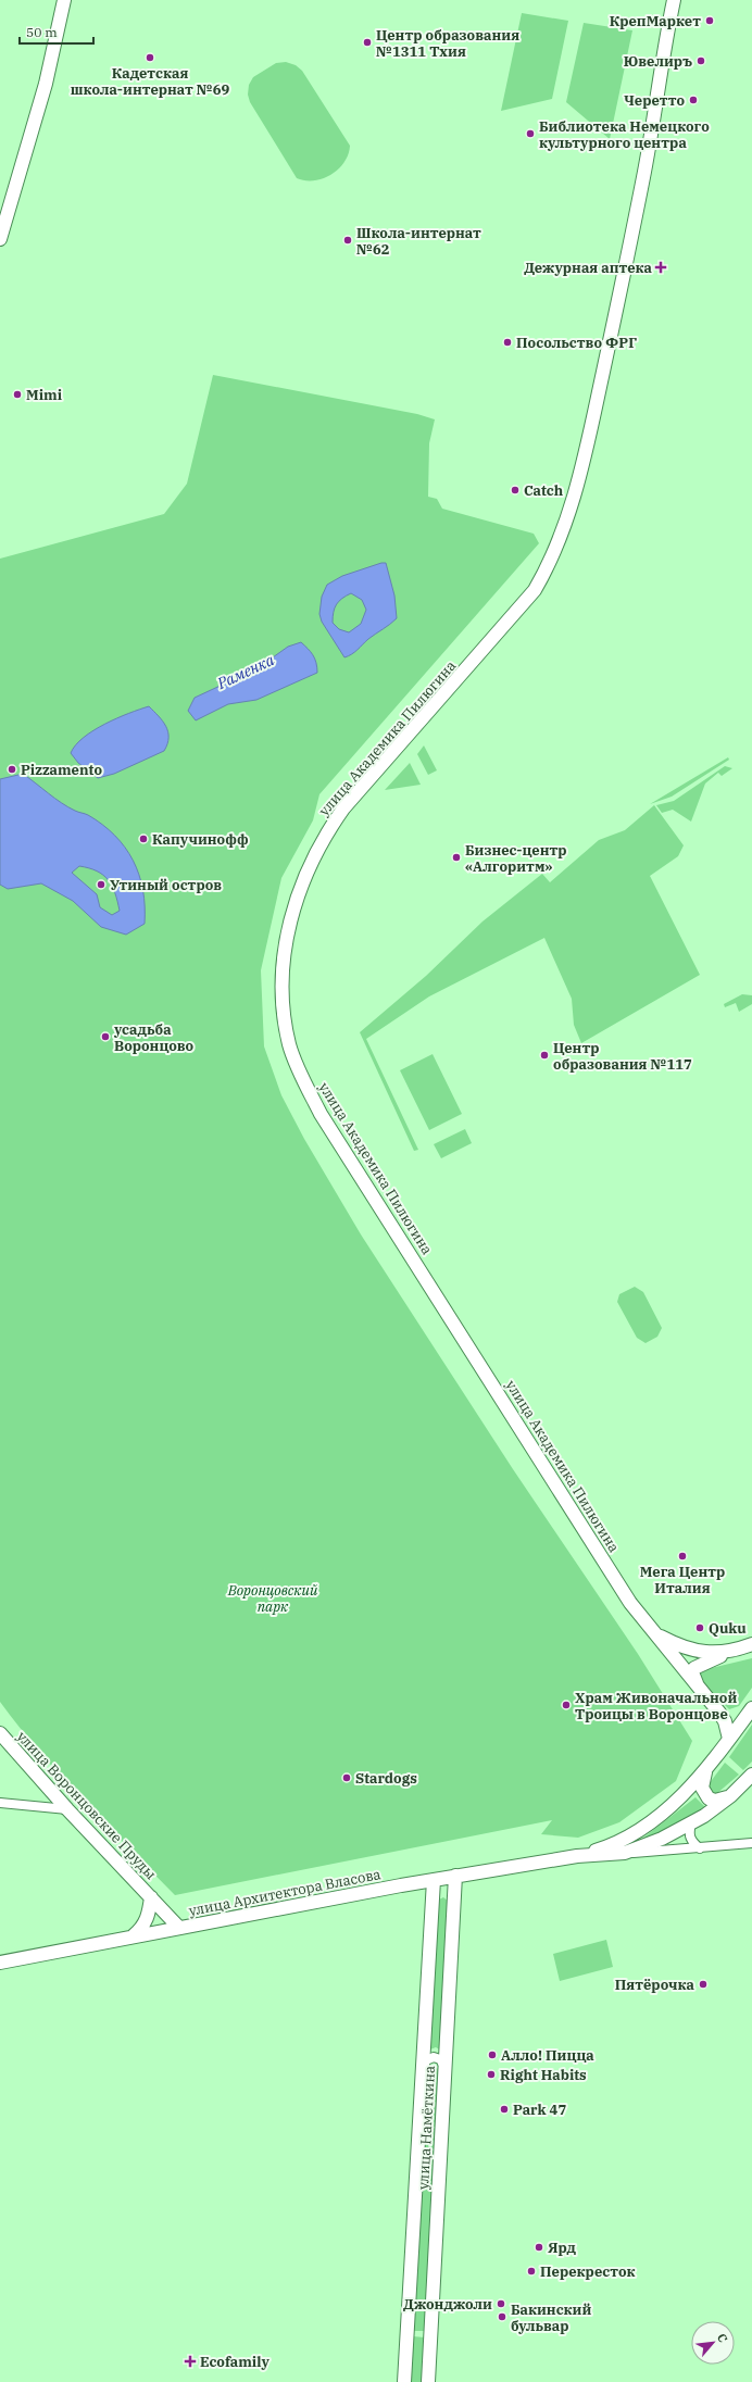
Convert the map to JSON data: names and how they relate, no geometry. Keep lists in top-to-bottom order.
{
  "streets": {
    "street": [
      "улица Академика Пилюгина",
      "улица Воронцовские Пруды",
      "улица Архитектора Власова",
      "улица Намёткина"
    ]
  },
  "crossings": [
    ["улица Воронцовские Пруды", "улица Архитектора Власова"],
    ["улица Архитектора Власова", "улица Намёткина"]
  ],
  "water": ["Раменка"],
  "parks": ["Воронцовский парк"],
  "places": {
    "other": [
      "КрепМаркет",
      "Центр образования №1311 Тхия",
      "Кадетская школа-интернат №69",
      "Ювелиръ",
      "Черетто",
      "Библиотека Немецкого культурного центра",
      "Школа-интернат №62",
      "Посольство ФРГ",
      "Mimi",
      "Catch",
      "Pizzamento",
      "Капучинофф",
      "Бизнес-центр «Алгоритм»",
      "Утиный остров",
      "усадьба Воронцово",
      "Центр образования №117",
      "Мега Центр Италия",
      "Quku",
      "Храм Живоначальной Троицы в Воронцове",
      "Stardogs",
      "Пятёрочка",
      "Алло! Пицца",
      "Right Habits",
      "Park 47",
      "Ярд",
      "Перекресток",
      "Джонджоли",
      "Бакинский бульвар"
    ],
    "health": ["Дежурная аптека", "Ecofamily"]
  },
  "scale_bar": "50 m",
  "north": "top right"
}
